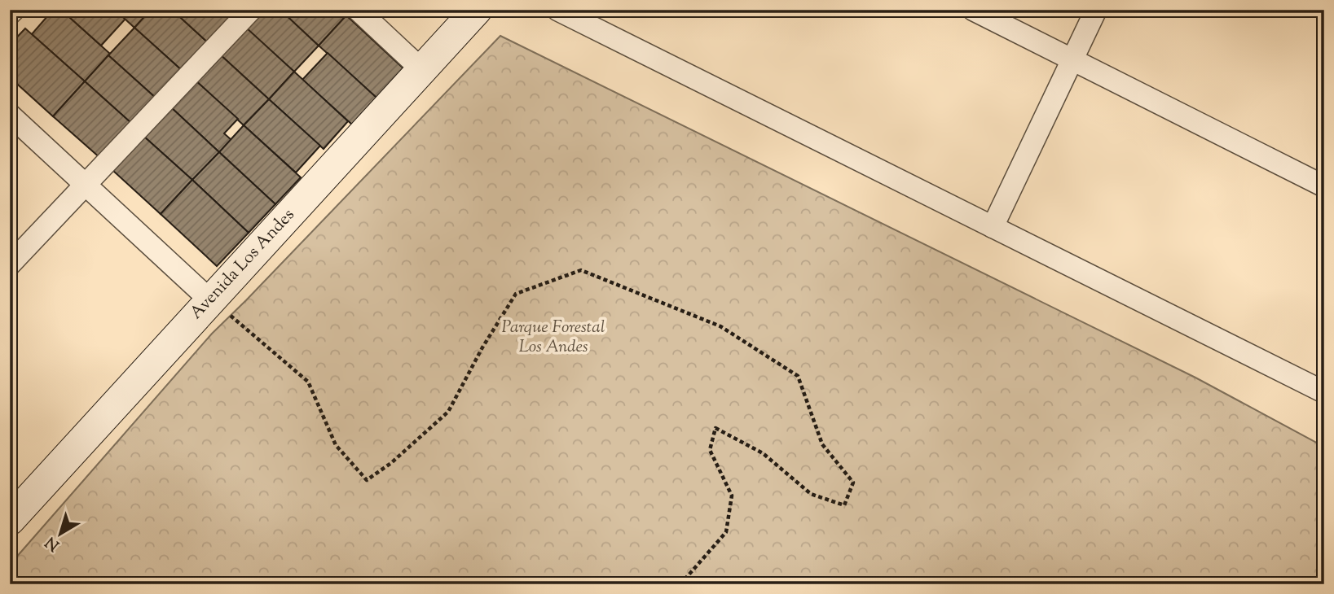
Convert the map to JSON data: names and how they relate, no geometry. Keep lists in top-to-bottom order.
{
  "streets": {
    "street": ["Avenida Los Andes"]
  },
  "parks": ["Parque Forestal Los Andes"],
  "north": "bottom left"
}
